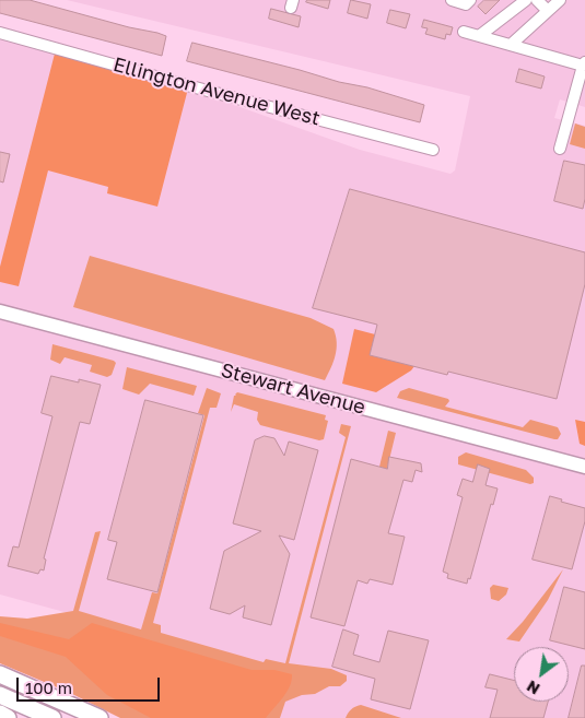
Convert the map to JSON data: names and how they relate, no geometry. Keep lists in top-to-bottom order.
{
  "streets": {
    "main road": ["Stewart Avenue"],
    "street": ["Ellington Avenue West"]
  },
  "scale_bar": "100 m",
  "north": "bottom left"
}
